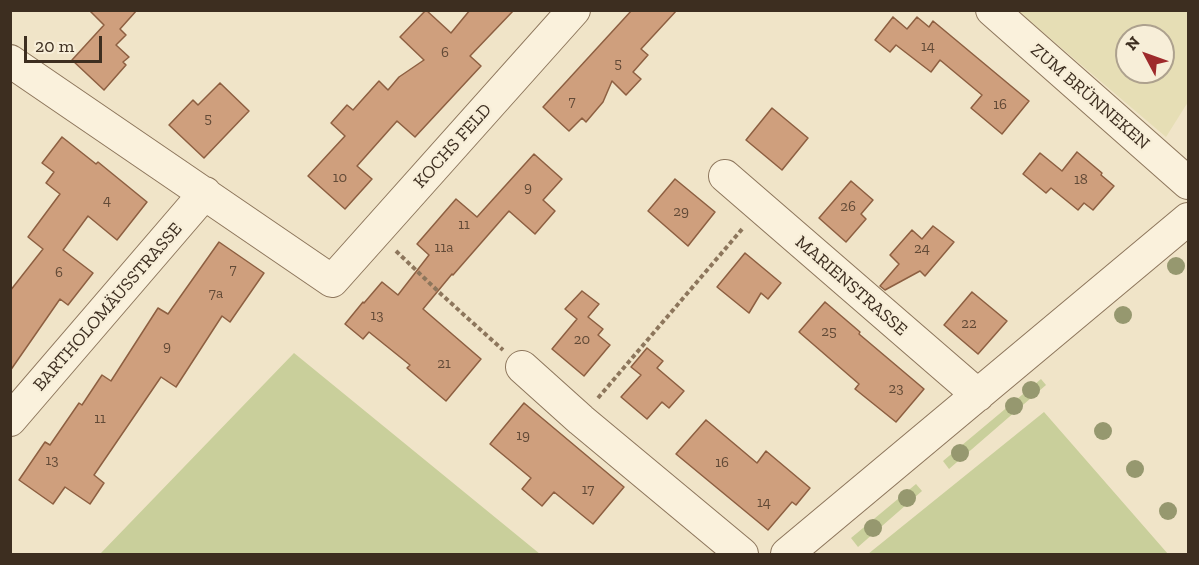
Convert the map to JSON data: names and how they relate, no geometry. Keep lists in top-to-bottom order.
{
  "streets": {
    "street": [
      "ZUM BRÜNNEKEN",
      "KOCHS FELD",
      "MARIENSTRASSE",
      "BARTHOLOMÄUSSTRASSE"
    ]
  },
  "crossings": [
    ["KOCHS FELD", "BARTHOLOMÄUSSTRASSE"]
  ],
  "house_numbers": [
    "14",
    "6",
    "5",
    "7",
    "16",
    "5",
    "10",
    "18",
    "9",
    "4",
    "26",
    "29",
    "11",
    "11a",
    "24",
    "7",
    "6",
    "7a",
    "13",
    "22",
    "25",
    "20",
    "9",
    "21",
    "23",
    "11",
    "19",
    "13",
    "16",
    "17",
    "14"
  ],
  "scale_bar": "20 m",
  "north": "top left"
}
